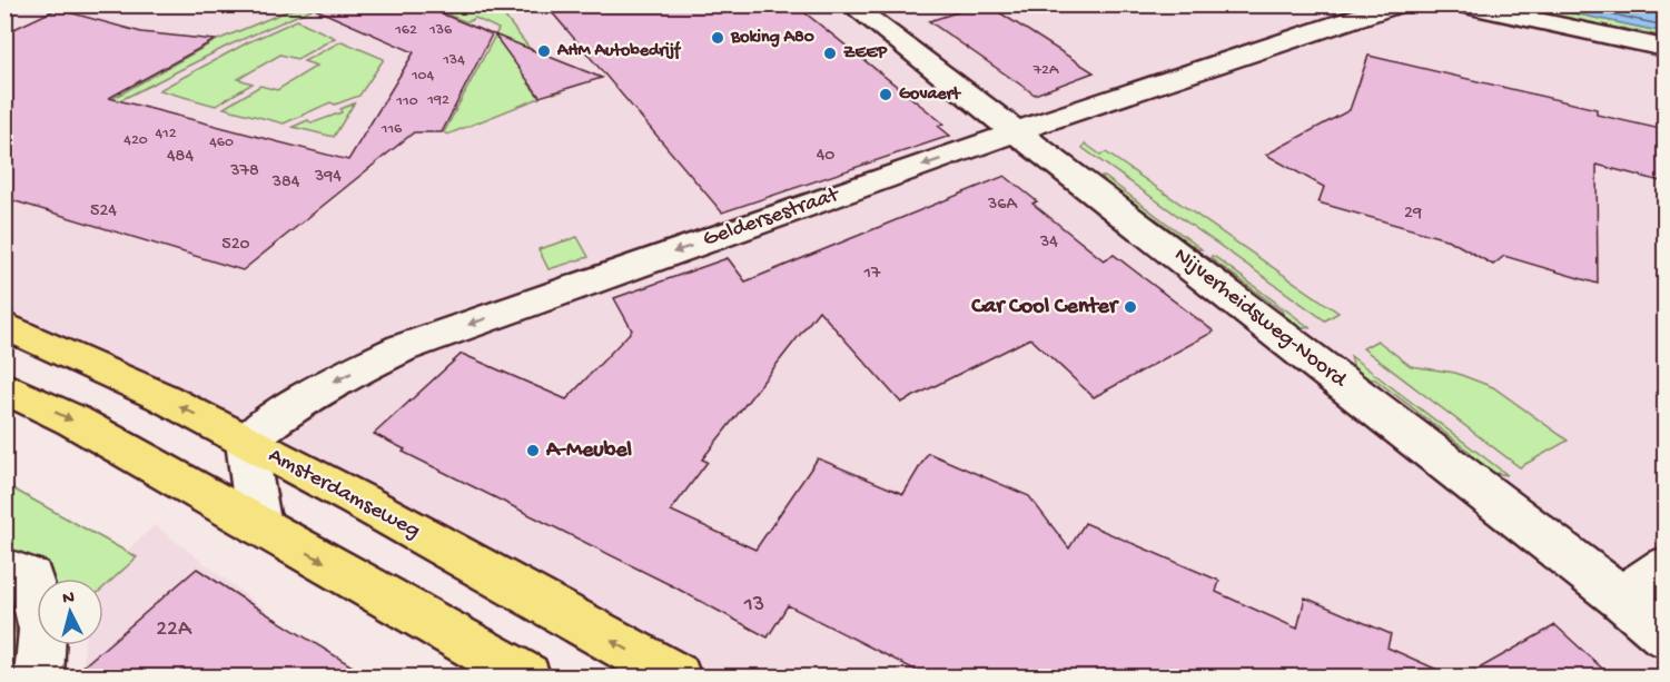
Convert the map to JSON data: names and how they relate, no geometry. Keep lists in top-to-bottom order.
{
  "streets": {
    "main road": ["Amsterdamseweg"],
    "street": ["Geldersestraat", "Nijverheidsweg-Noord"]
  },
  "crossings": [
    ["Geldersestraat", "Nijverheidsweg-Noord"],
    ["Geldersestraat", "Amsterdamseweg"]
  ],
  "one_way": ["Geldersestraat"],
  "places": [
    "Boking A80",
    "AHM Autobedrijf",
    "ZEEP",
    "Govaert",
    "Car Cool Center",
    "A-Meubel"
  ],
  "house_numbers": [
    "162",
    "136",
    "134",
    "72A",
    "104",
    "192",
    "110",
    "116",
    "412",
    "420",
    "460",
    "40",
    "484",
    "378",
    "394",
    "384",
    "36A",
    "524",
    "29",
    "34",
    "520",
    "17",
    "13",
    "22A"
  ],
  "north": "top"
}
